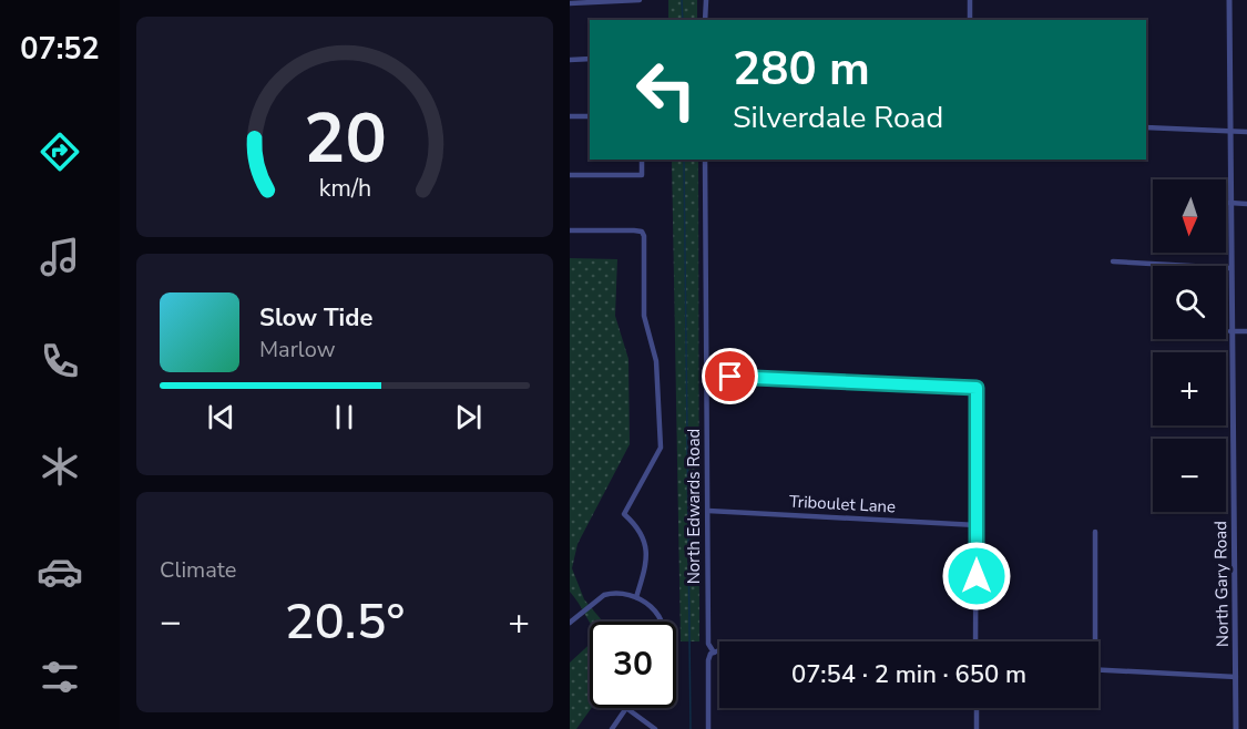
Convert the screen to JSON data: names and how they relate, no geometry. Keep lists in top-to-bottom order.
{
  "streets": {
    "street": ["Triboulet Lane", "North Edwards Road", "North Gary Road"]
  },
  "crossings": [
    ["Triboulet Lane", "North Edwards Road"]
  ],
  "north": "bottom",
  "page": {
    "tabs": "07:52",
    "turn": ["280 m", "Silverdale Road"],
    "map_buttons": ["+", "−"],
    "song": ["Slow Tide", "Marlow"],
    "tile": "Climate",
    "heat": ["−", "20.5°", "+"],
    "limit": "30",
    "trip": "07:54 · 2 min · 650 m",
    "gauge": ["20", "km/h"]
  }
}
